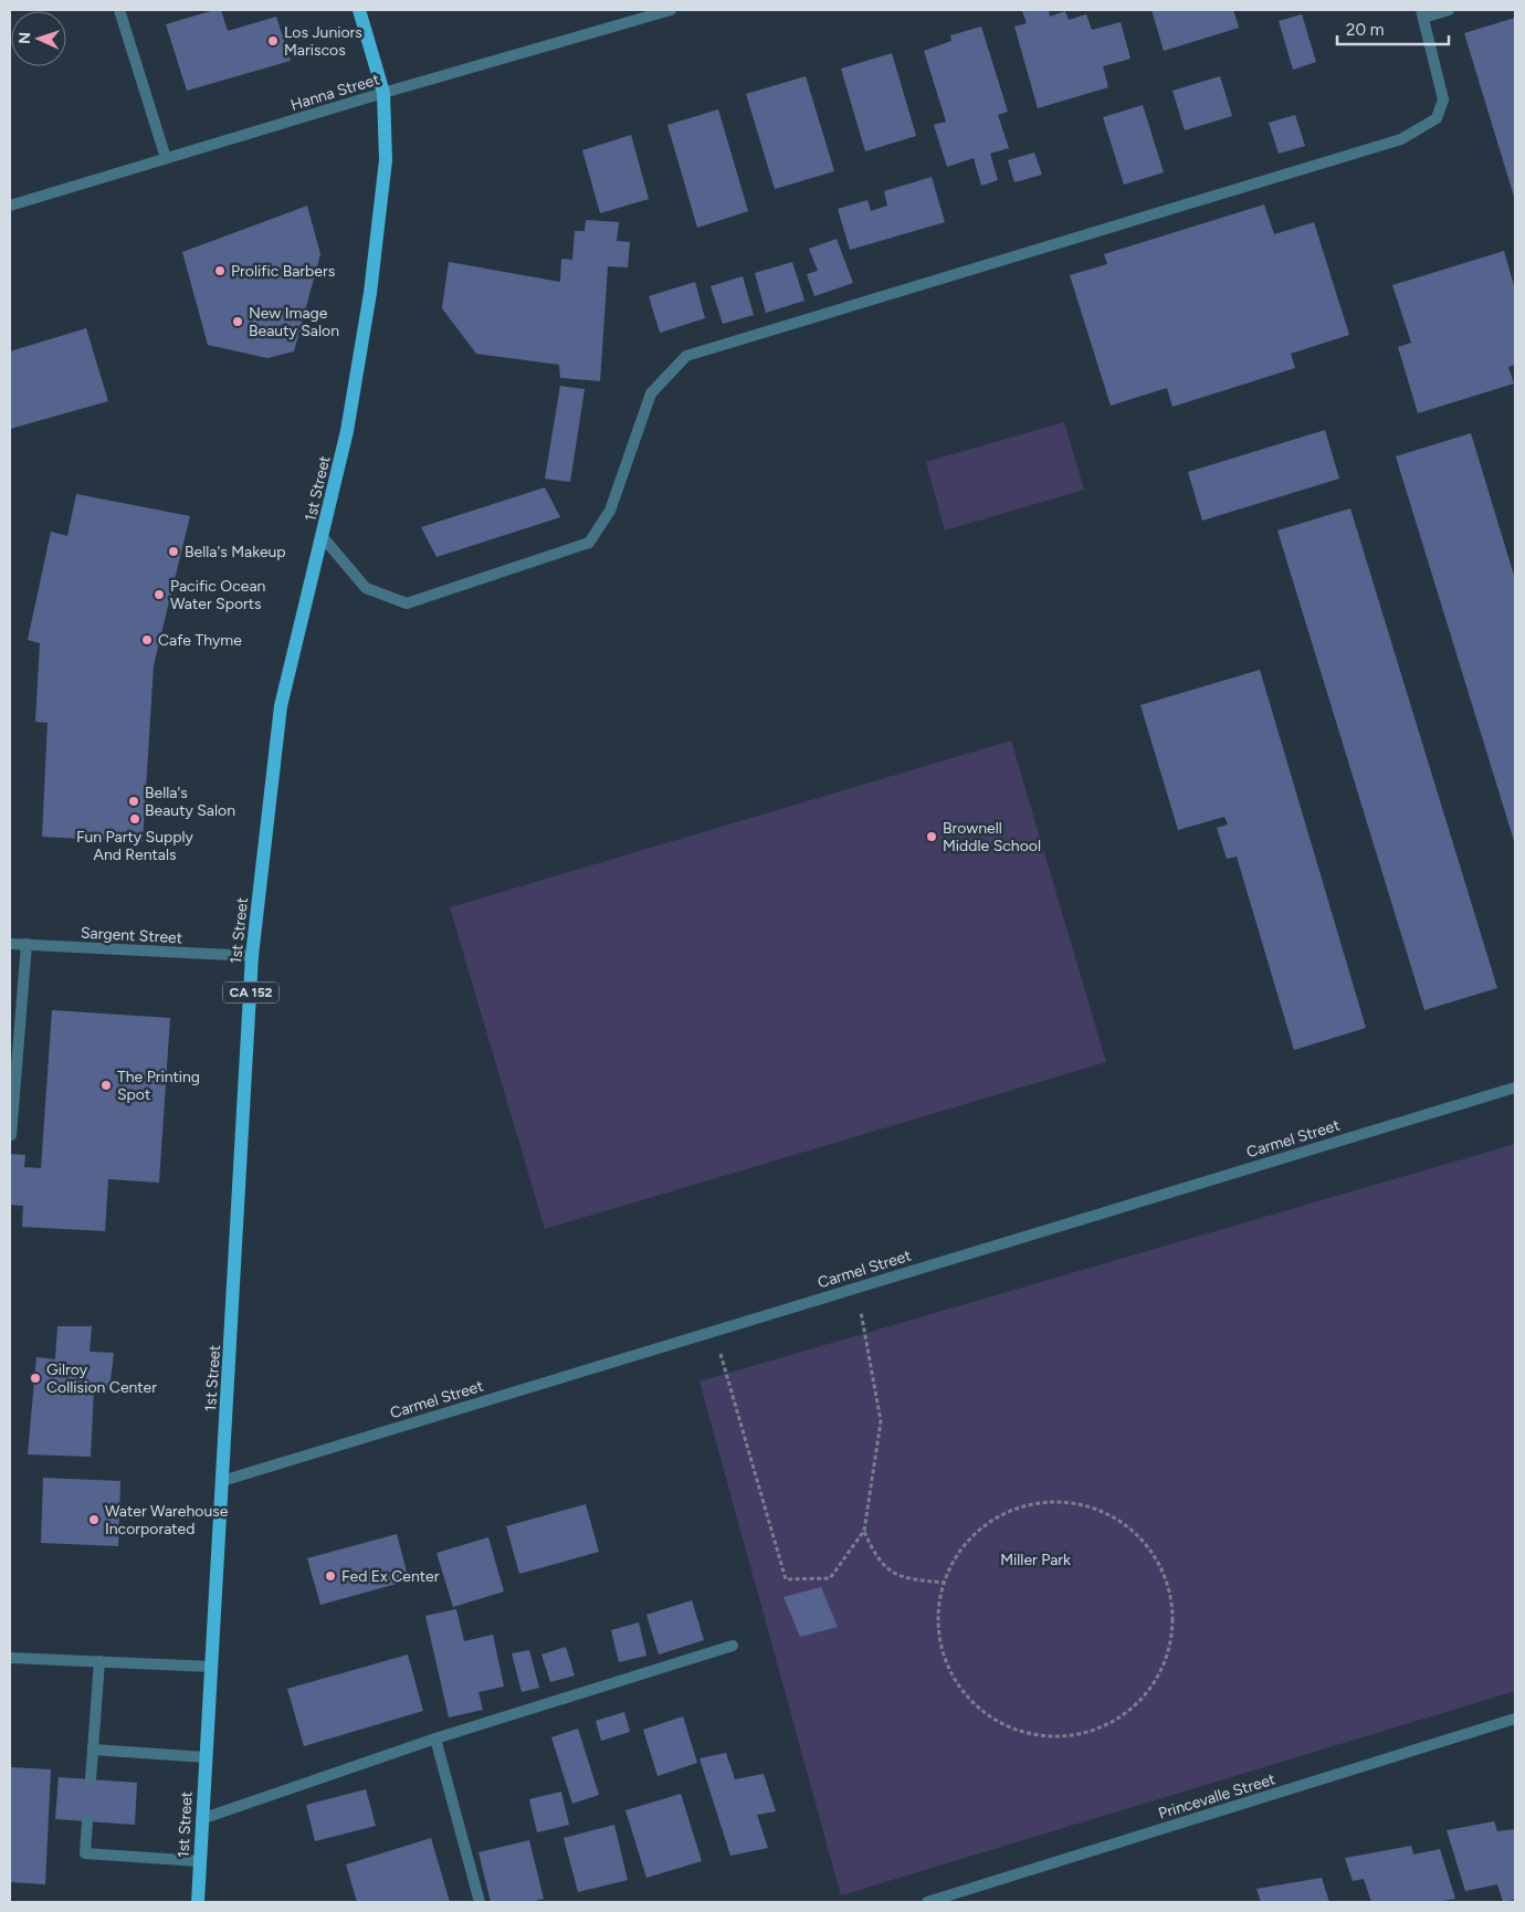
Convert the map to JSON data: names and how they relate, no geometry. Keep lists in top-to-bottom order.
{
  "streets": {
    "main road": ["1st Street", "CA 152"],
    "street": [
      "Hanna Street",
      "Sargent Street",
      "Carmel Street",
      "Princevalle Street"
    ]
  },
  "crossings": [
    ["Hanna Street", "1st Street"],
    ["1st Street", "Sargent Street"],
    ["1st Street", "Carmel Street"]
  ],
  "parks": ["Miller Park"],
  "places": [
    "Los Juniors Mariscos",
    "Prolific Barbers",
    "New Image Beauty Salon",
    "Bella's Makeup",
    "Pacific Ocean Water Sports",
    "Cafe Thyme",
    "Bella's Beauty Salon",
    "Fun Party Supply And Rentals",
    "Brownell Middle School",
    "The Printing Spot",
    "Gilroy Collision Center",
    "Water Warehouse Incorporated",
    "Fed Ex Center"
  ],
  "scale_bar": "20 m",
  "north": "left"
}
